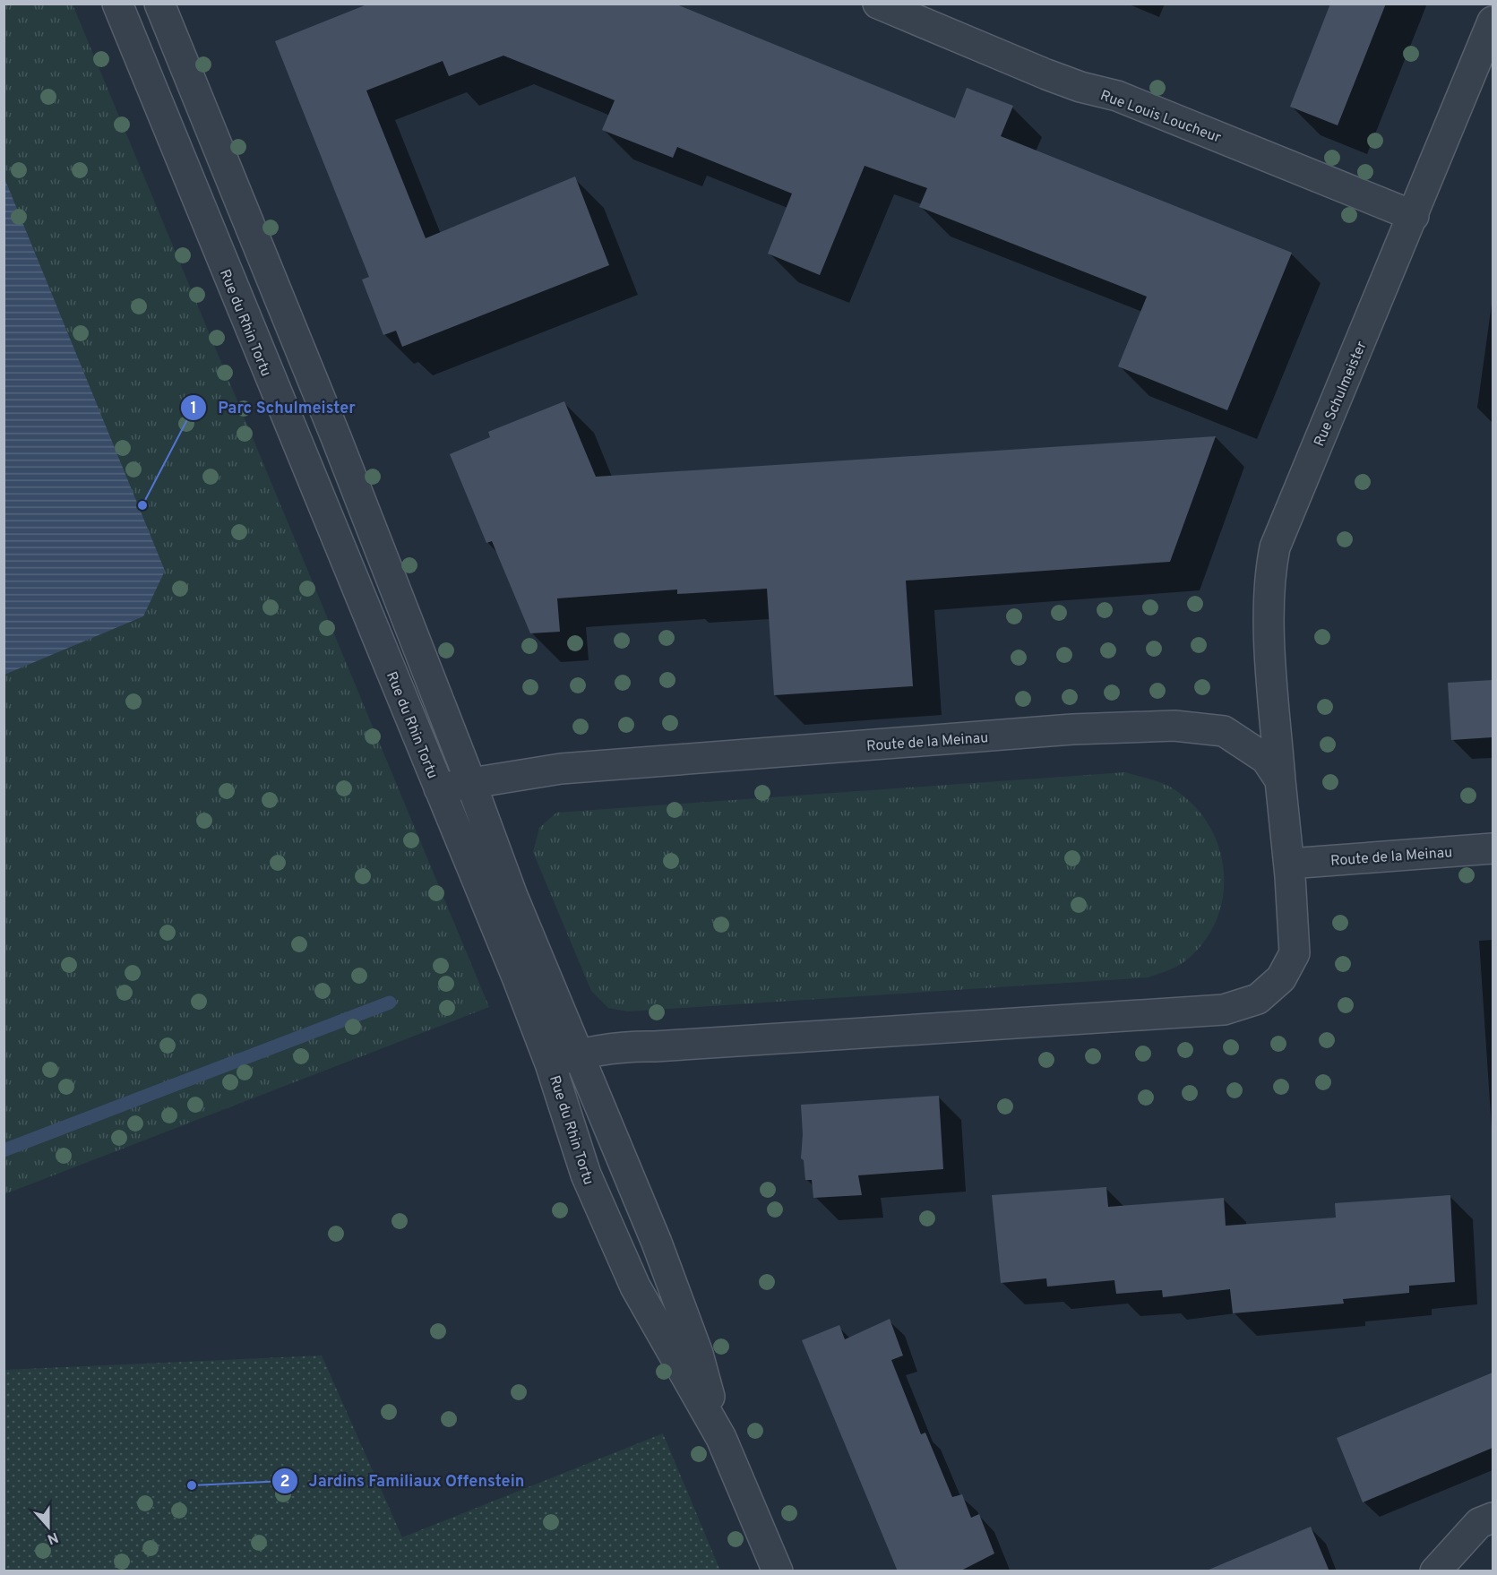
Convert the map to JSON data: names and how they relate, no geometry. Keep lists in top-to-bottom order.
{
  "streets": {
    "street": [
      "Rue Louis Loucheur",
      "Rue du Rhin Tortu",
      "Rue Schulmeister",
      "Route de la Meinau"
    ]
  },
  "crossings": [
    ["Rue Louis Loucheur", "Rue Schulmeister"],
    ["Rue du Rhin Tortu", "Route de la Meinau"],
    ["Rue Schulmeister", "Route de la Meinau"]
  ],
  "places": ["Parc Schulmeister", "Jardins Familiaux Offenstein"],
  "north": "bottom"
}
